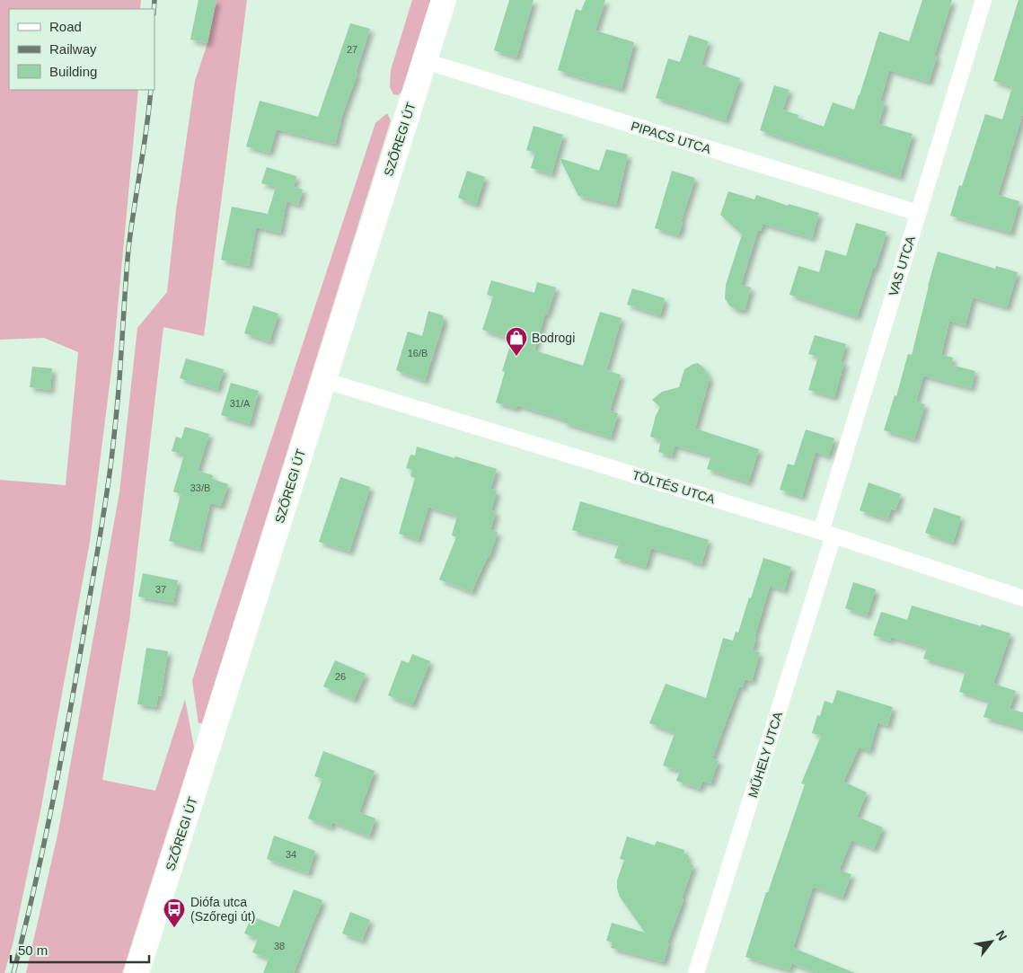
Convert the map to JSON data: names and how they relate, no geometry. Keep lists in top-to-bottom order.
{
  "streets": {
    "main road": ["SZŐREGI ÚT"],
    "street": [
      "PIPACS UTCA",
      "VAS UTCA",
      "TÖLTÉS UTCA",
      "MŰHELY UTCA"
    ]
  },
  "crossings": [
    ["PIPACS UTCA", "SZŐREGI ÚT"],
    ["PIPACS UTCA", "VAS UTCA"],
    ["SZŐREGI ÚT", "TÖLTÉS UTCA"],
    ["VAS UTCA", "TÖLTÉS UTCA"],
    ["VAS UTCA", "MŰHELY UTCA"],
    ["TÖLTÉS UTCA", "MŰHELY UTCA"]
  ],
  "places": {
    "shop": ["Bodrogi"],
    "bus stop": ["Diófa utca (Szőregi út)"]
  },
  "house_numbers": [
    "27",
    "16/B",
    "31/A",
    "33/B",
    "37",
    "26",
    "34",
    "38"
  ],
  "legend": ["Road", "Railway", "Building"],
  "scale_bar": "50 m",
  "north": "top right"
}
